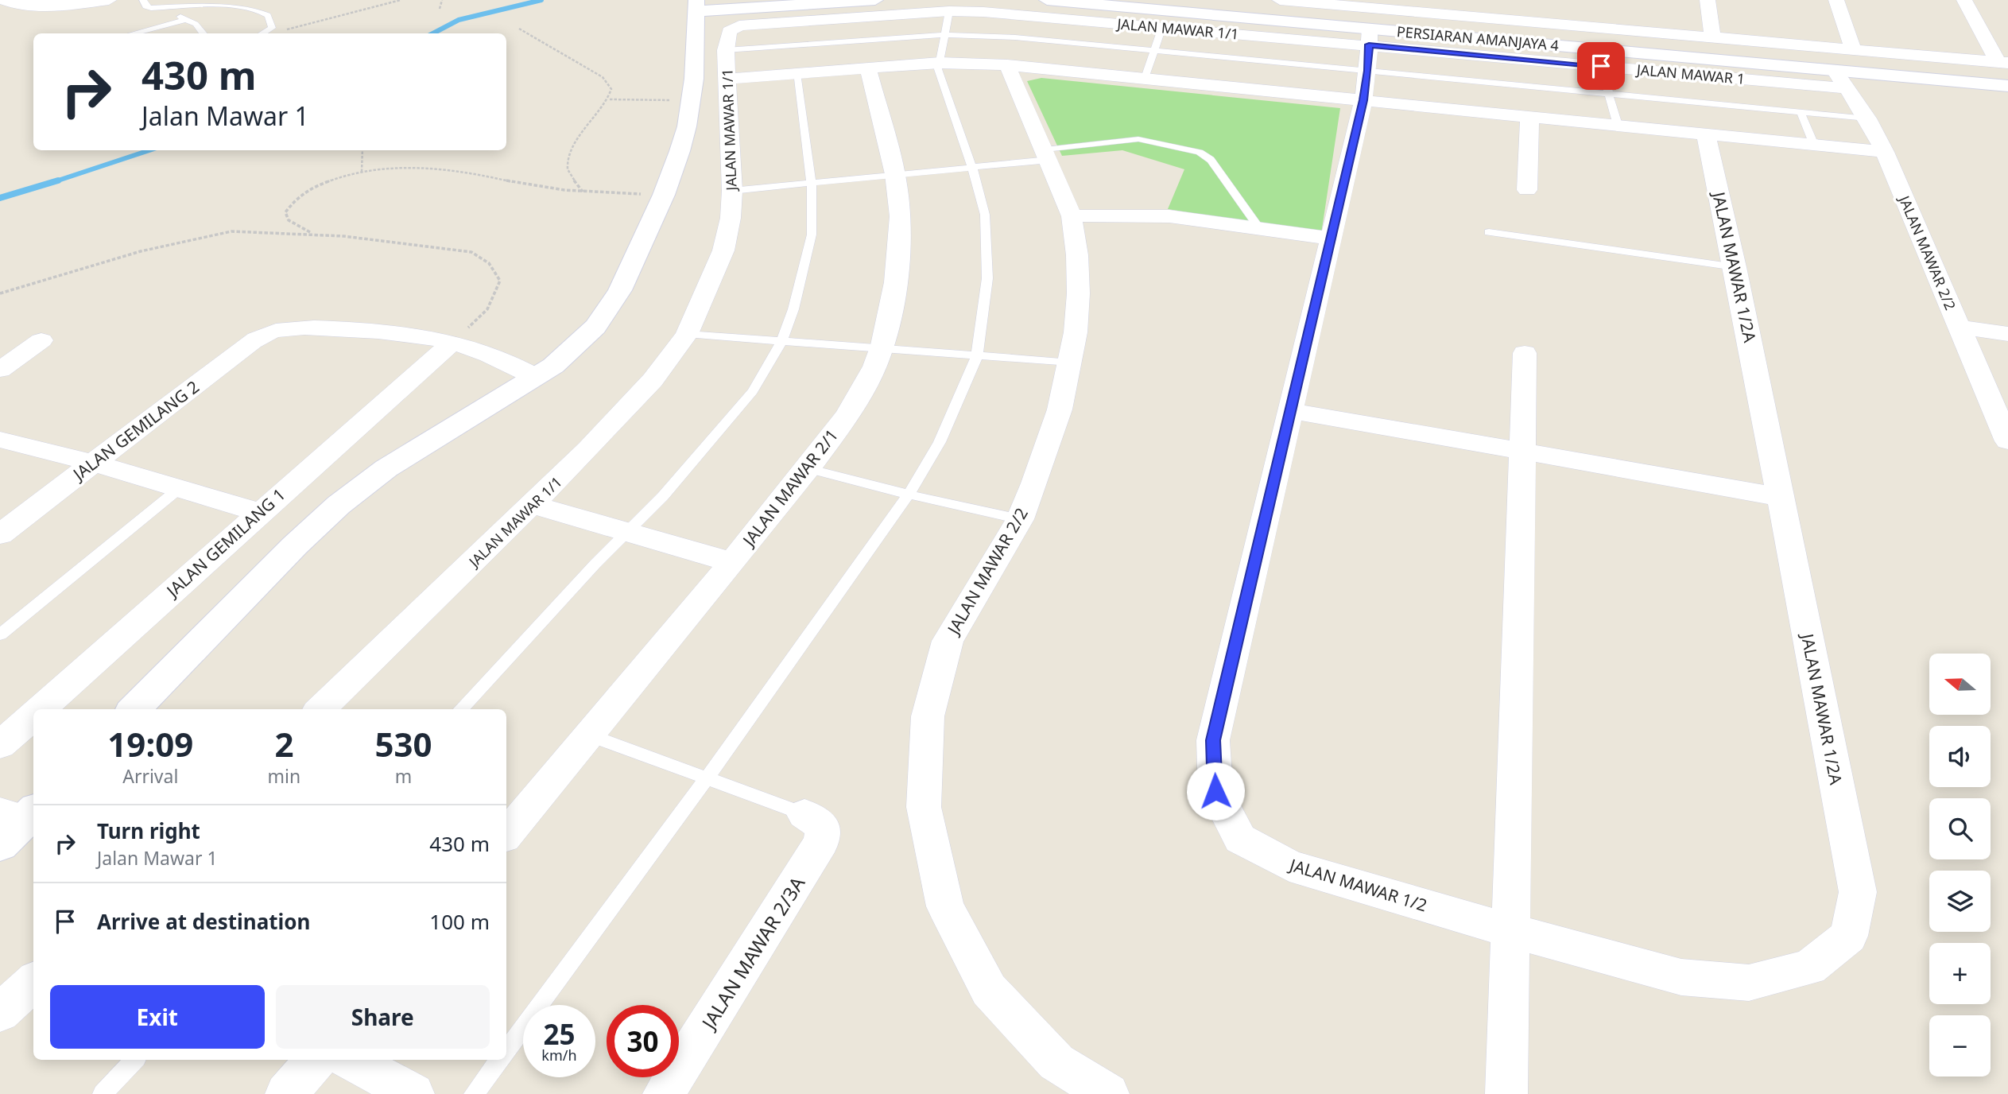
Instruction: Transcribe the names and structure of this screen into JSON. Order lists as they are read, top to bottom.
{
  "streets": {
    "street": [
      "JALAN MAWAR 1/1",
      "PERSIARAN AMANJAYA 4",
      "JALAN MAWAR 1",
      "JALAN MAWAR 2/2",
      "JALAN MAWAR 1/2A",
      "JALAN GEMILANG 2",
      "JALAN MAWAR 2/1",
      "JALAN GEMILANG 1",
      "JALAN MAWAR 1/2",
      "JALAN MAWAR 2/3A"
    ]
  },
  "crossings": [
    ["JALAN MAWAR 1/1", "PERSIARAN AMANJAYA 4"],
    ["JALAN MAWAR 1/1", "JALAN MAWAR 1"],
    ["JALAN MAWAR 1/1", "JALAN MAWAR 1/2"],
    ["PERSIARAN AMANJAYA 4", "JALAN MAWAR 1"],
    ["PERSIARAN AMANJAYA 4", "JALAN MAWAR 2/2"],
    ["PERSIARAN AMANJAYA 4", "JALAN MAWAR 1/2"],
    ["JALAN MAWAR 1", "JALAN MAWAR 2/2"],
    ["JALAN MAWAR 1", "JALAN MAWAR 1/2"],
    ["JALAN MAWAR 1/2A", "JALAN MAWAR 1/2"],
    ["JALAN GEMILANG 2", "JALAN GEMILANG 1"]
  ],
  "north": "left",
  "page": {
    "turn": ["430 m", "Jalan Mawar 1"],
    "map_buttons": ["+", "−"],
    "eta": [
      "19:09",
      "Arrival",
      "2",
      "min",
      "530",
      "m"
    ],
    "list": [
      {
        "name": "Turn right",
        "note": "Jalan Mawar 1",
        "value": "430 m"
      },
      {
        "name": "Arrive at destination",
        "value": "100 m"
      }
    ],
    "buttons": ["Exit", "Share"],
    "speed": "25 km/h",
    "limit": "30"
  }
}
